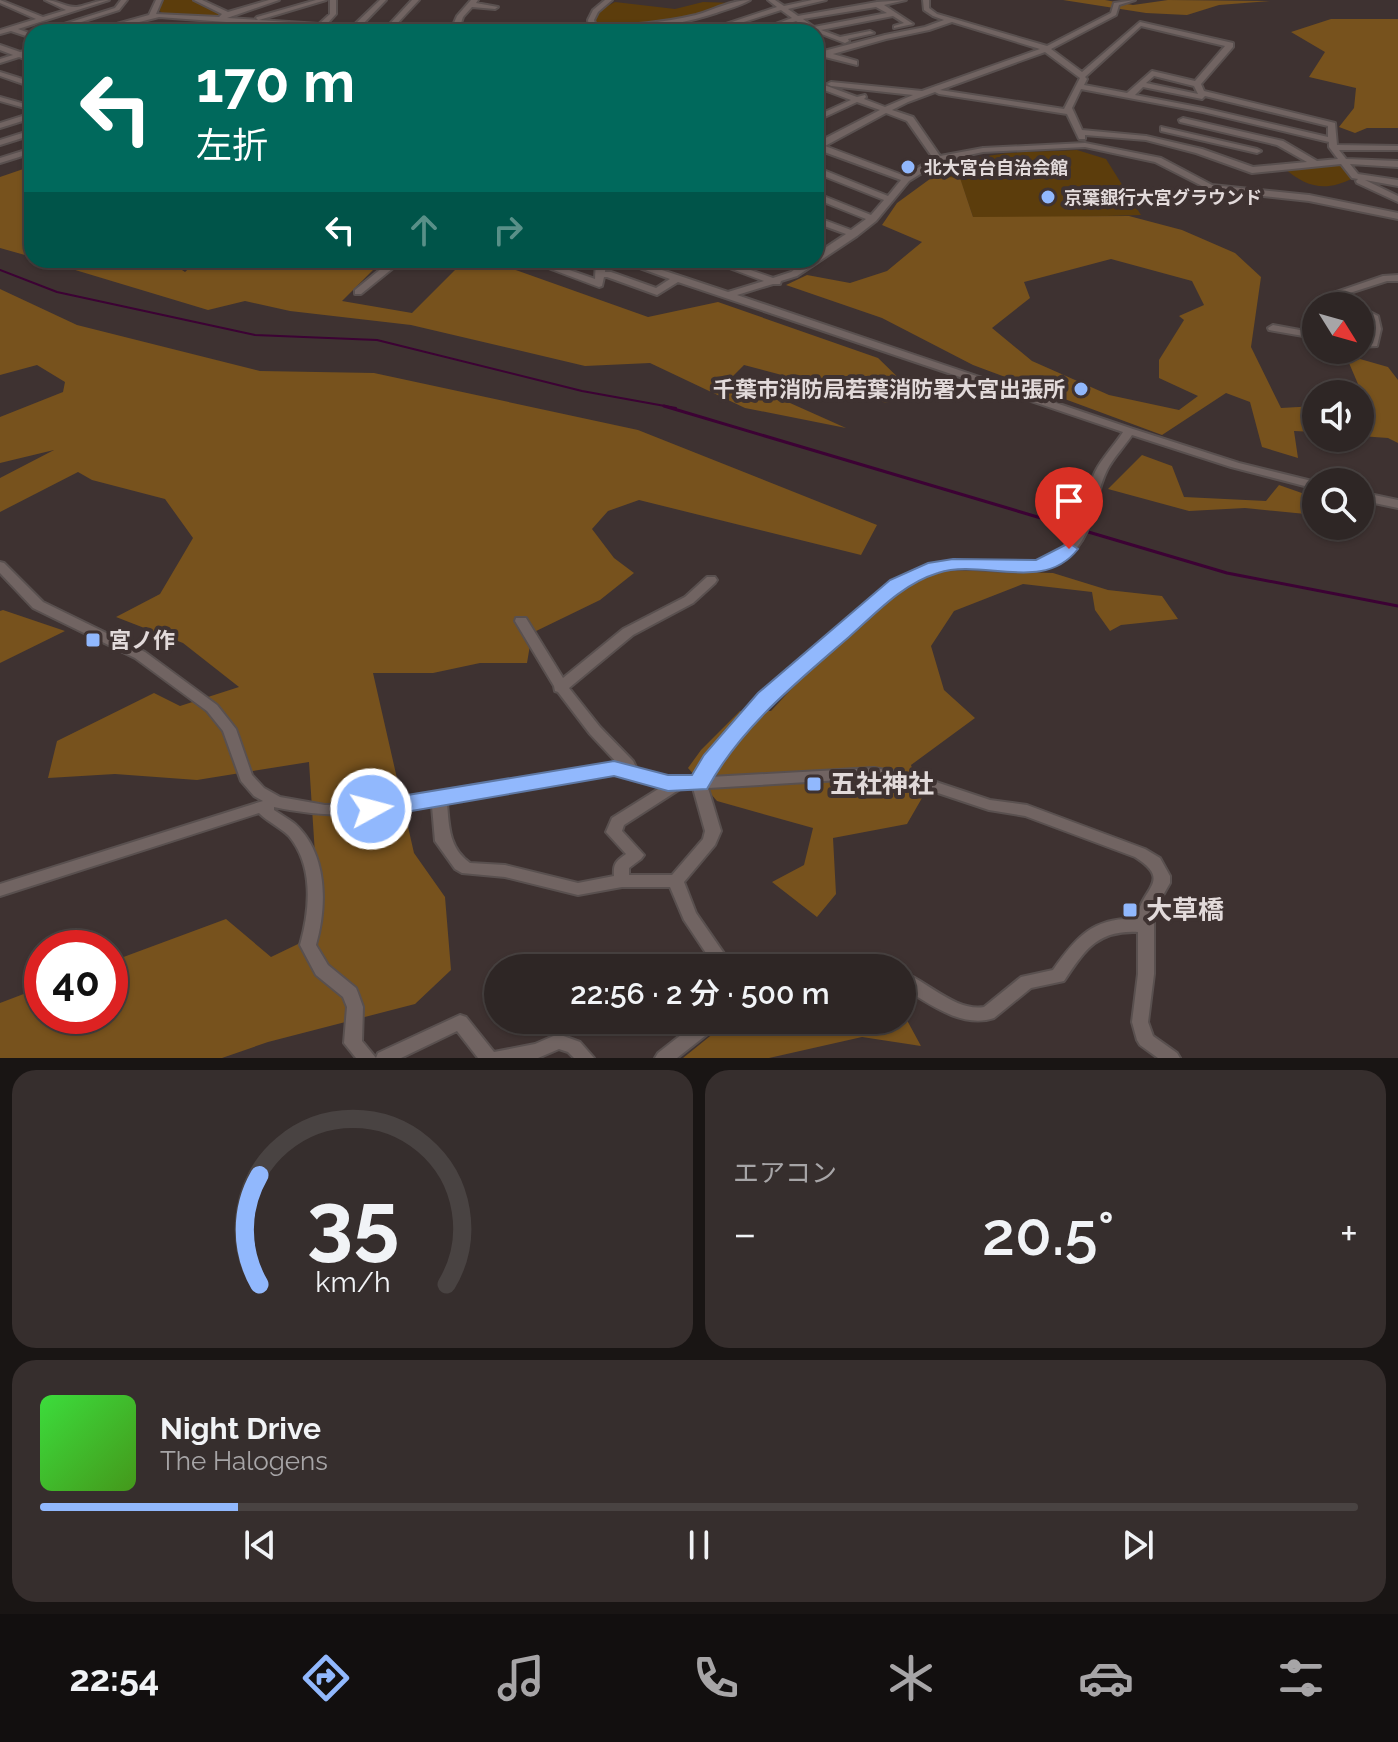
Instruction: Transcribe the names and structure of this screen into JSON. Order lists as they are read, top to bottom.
{
  "places": {
    "other": ["北大宮台自治会館", "京葉銀行大宮グラウンド", "千葉市消防局若葉消防署大宮出張所"],
    "transit": ["宮ノ作", "五社神社", "大草橋"]
  },
  "north": "bottom right",
  "page": {
    "turn": ["170 m", "左折"],
    "limit": "40",
    "trip": "22:56 · 2 分 · 500 m",
    "tile": "エアコン",
    "heat": ["−", "20.5°", "+"],
    "song": ["Night Drive", "The Halogens"],
    "tabs": "22:54",
    "gauge": ["35", "km/h"]
  }
}
